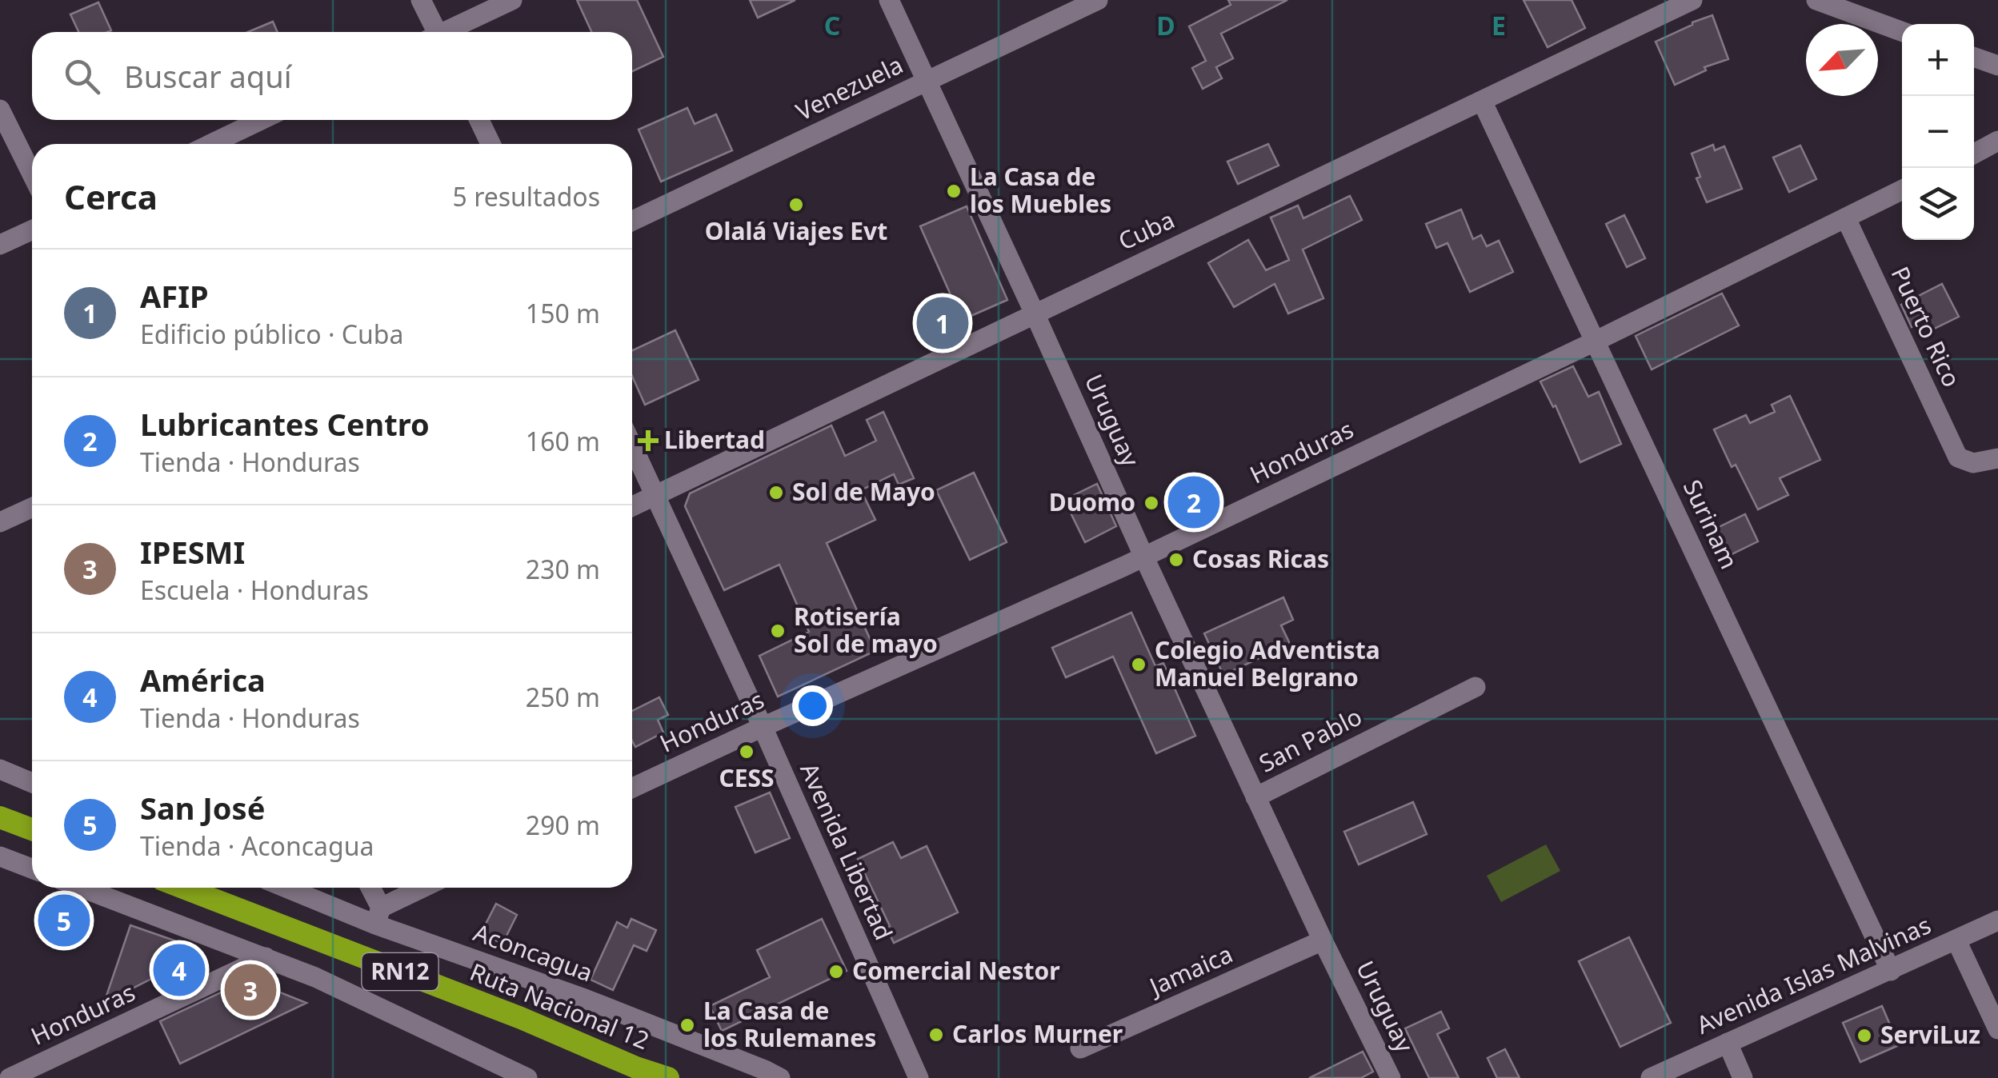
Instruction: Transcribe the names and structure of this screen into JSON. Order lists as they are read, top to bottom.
{
  "streets": {
    "highway": ["RN12", "Ruta Nacional 12"],
    "street": [
      "Venezuela",
      "Cuba",
      "Puerto Rico",
      "Uruguay",
      "Honduras",
      "Surinam",
      "San Pablo",
      "Avenida Libertad",
      "Aconcagua",
      "Jamaica",
      "Avenida Islas Malvinas"
    ]
  },
  "crossings": [
    ["Venezuela", "Uruguay"],
    ["Cuba", "Uruguay"],
    ["Cuba", "Surinam"],
    ["Cuba", "Avenida Libertad"],
    ["Puerto Rico", "Honduras"],
    ["Uruguay", "Honduras"],
    ["Uruguay", "San Pablo"],
    ["Uruguay", "Jamaica"],
    ["Honduras", "Surinam"],
    ["Honduras", "Avenida Libertad"],
    ["Surinam", "Avenida Islas Malvinas"]
  ],
  "places": {
    "other": [
      "La Casa de los Muebles",
      "Olalá Viajes Evt",
      "Sol de Mayo",
      "Duomo",
      "Cosas Ricas",
      "Rotisería Sol de mayo",
      "Colegio Adventista Manuel Belgrano",
      "CESS",
      "Comercial Nestor",
      "La Casa de los Rulemanes",
      "Carlos Murner",
      "ServiLuz"
    ],
    "health": ["Libertad"]
  },
  "north": "bottom left",
  "page": {
    "map_buttons": ["+", "−"],
    "search": "Buscar aquí",
    "heading": ["Cerca", "5 resultados"],
    "list": [
      {
        "mark": "1",
        "name": "AFIP",
        "note": "Edificio público · Cuba",
        "value": "150 m"
      },
      {
        "mark": "2",
        "name": "Lubricantes Centro",
        "note": "Tienda · Honduras",
        "value": "160 m"
      },
      {
        "mark": "3",
        "name": "IPESMI",
        "note": "Escuela · Honduras",
        "value": "230 m"
      },
      {
        "mark": "4",
        "name": "América",
        "note": "Tienda · Honduras",
        "value": "250 m"
      },
      {
        "mark": "5",
        "name": "San José",
        "note": "Tienda · Aconcagua",
        "value": "290 m"
      }
    ],
    "pins": [
      "1",
      "2",
      "5",
      "4",
      "3"
    ]
  },
  "grid": {
    "columns": ["C", "D", "E"]
  }
}
